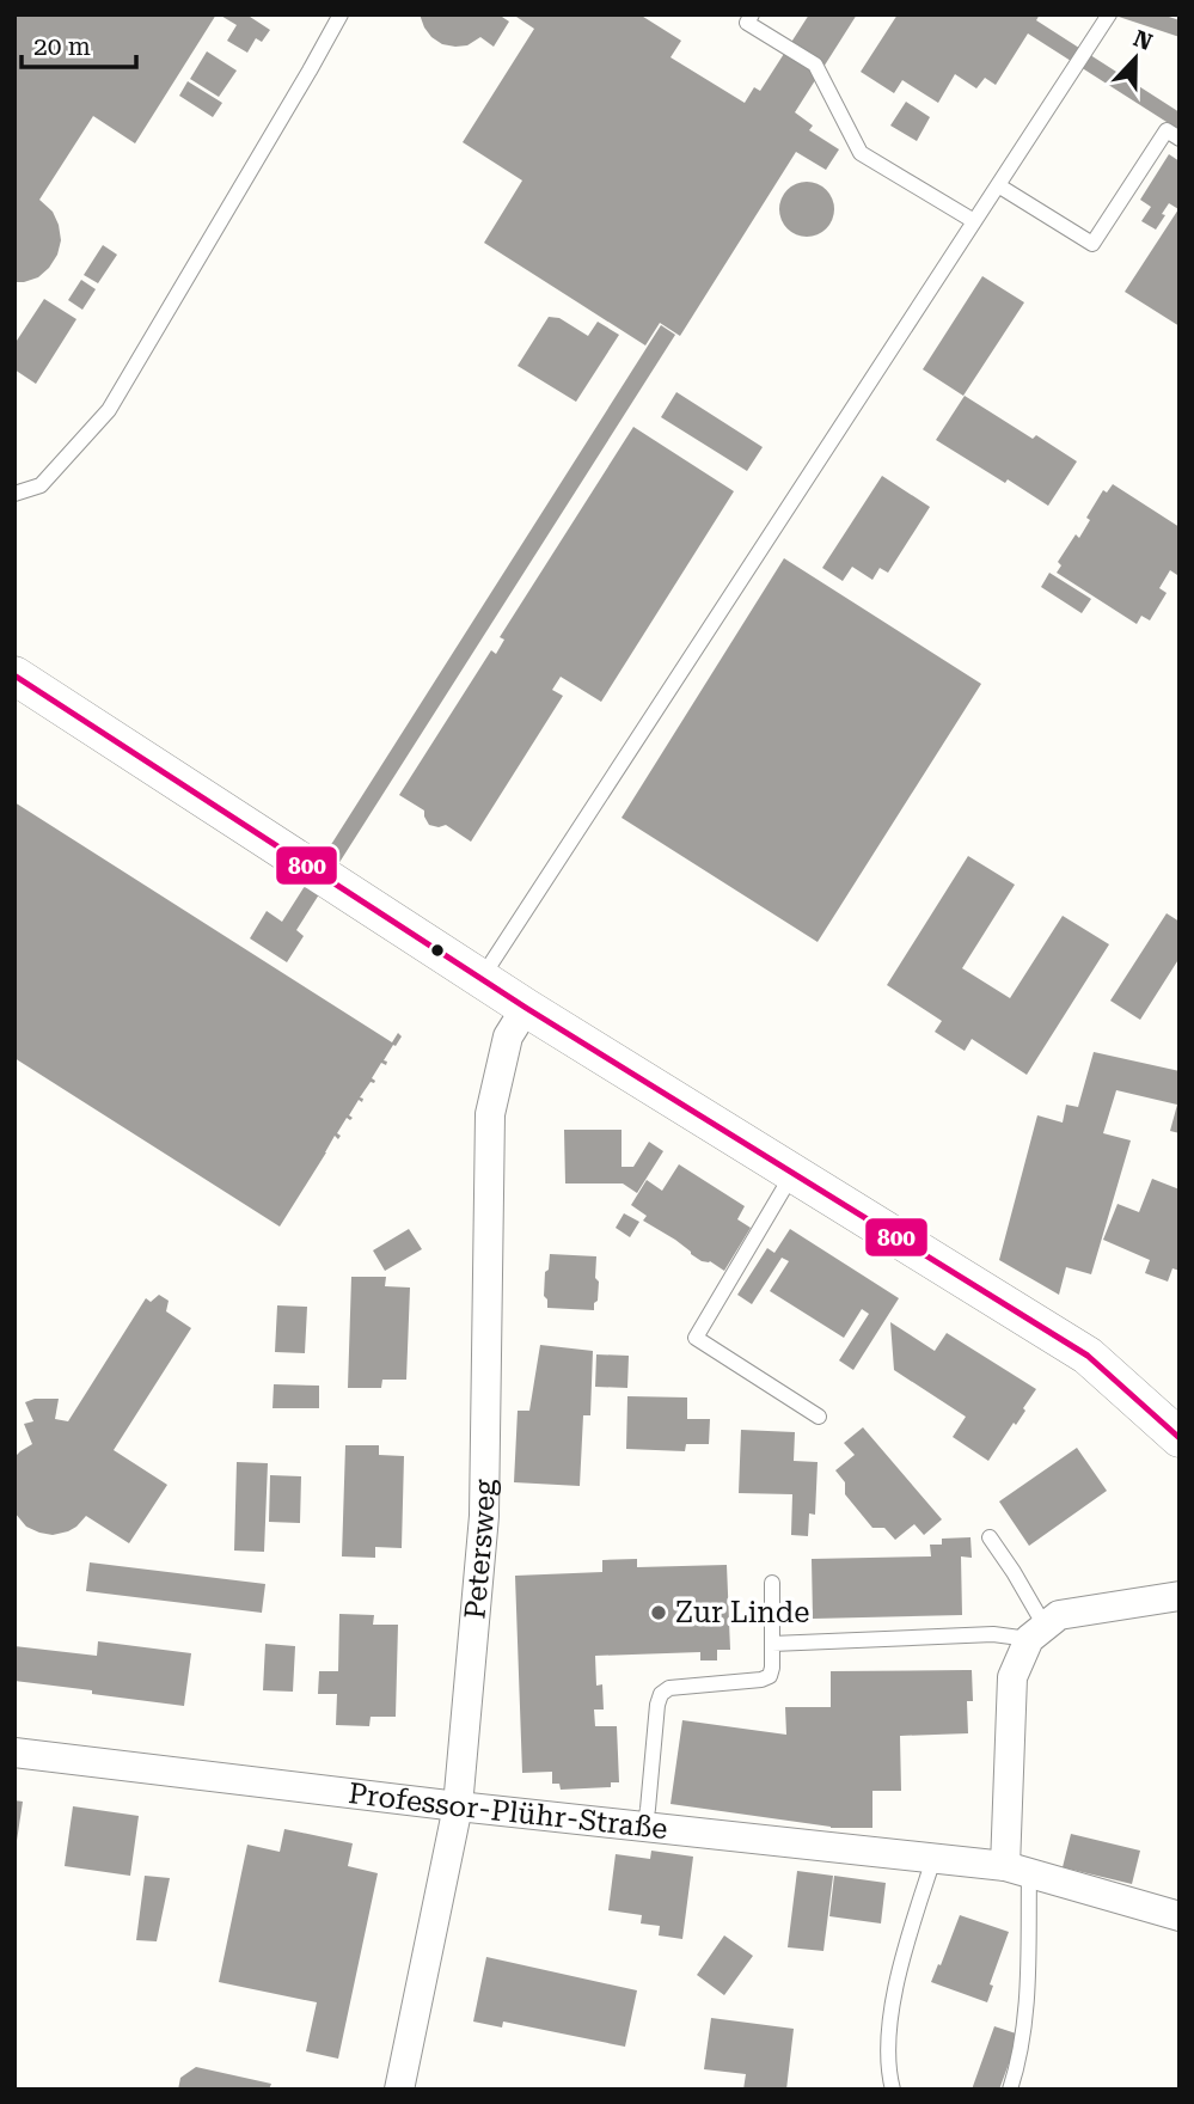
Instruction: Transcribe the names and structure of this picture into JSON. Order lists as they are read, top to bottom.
{
  "streets": {
    "street": ["Petersweg", "Professor-Plühr-Straße"]
  },
  "crossings": [
    ["Petersweg", "Professor-Plühr-Straße"]
  ],
  "places": ["Zur Linde"],
  "lines": ["transit line 800"],
  "scale_bar": "20 m",
  "north": "top"
}
